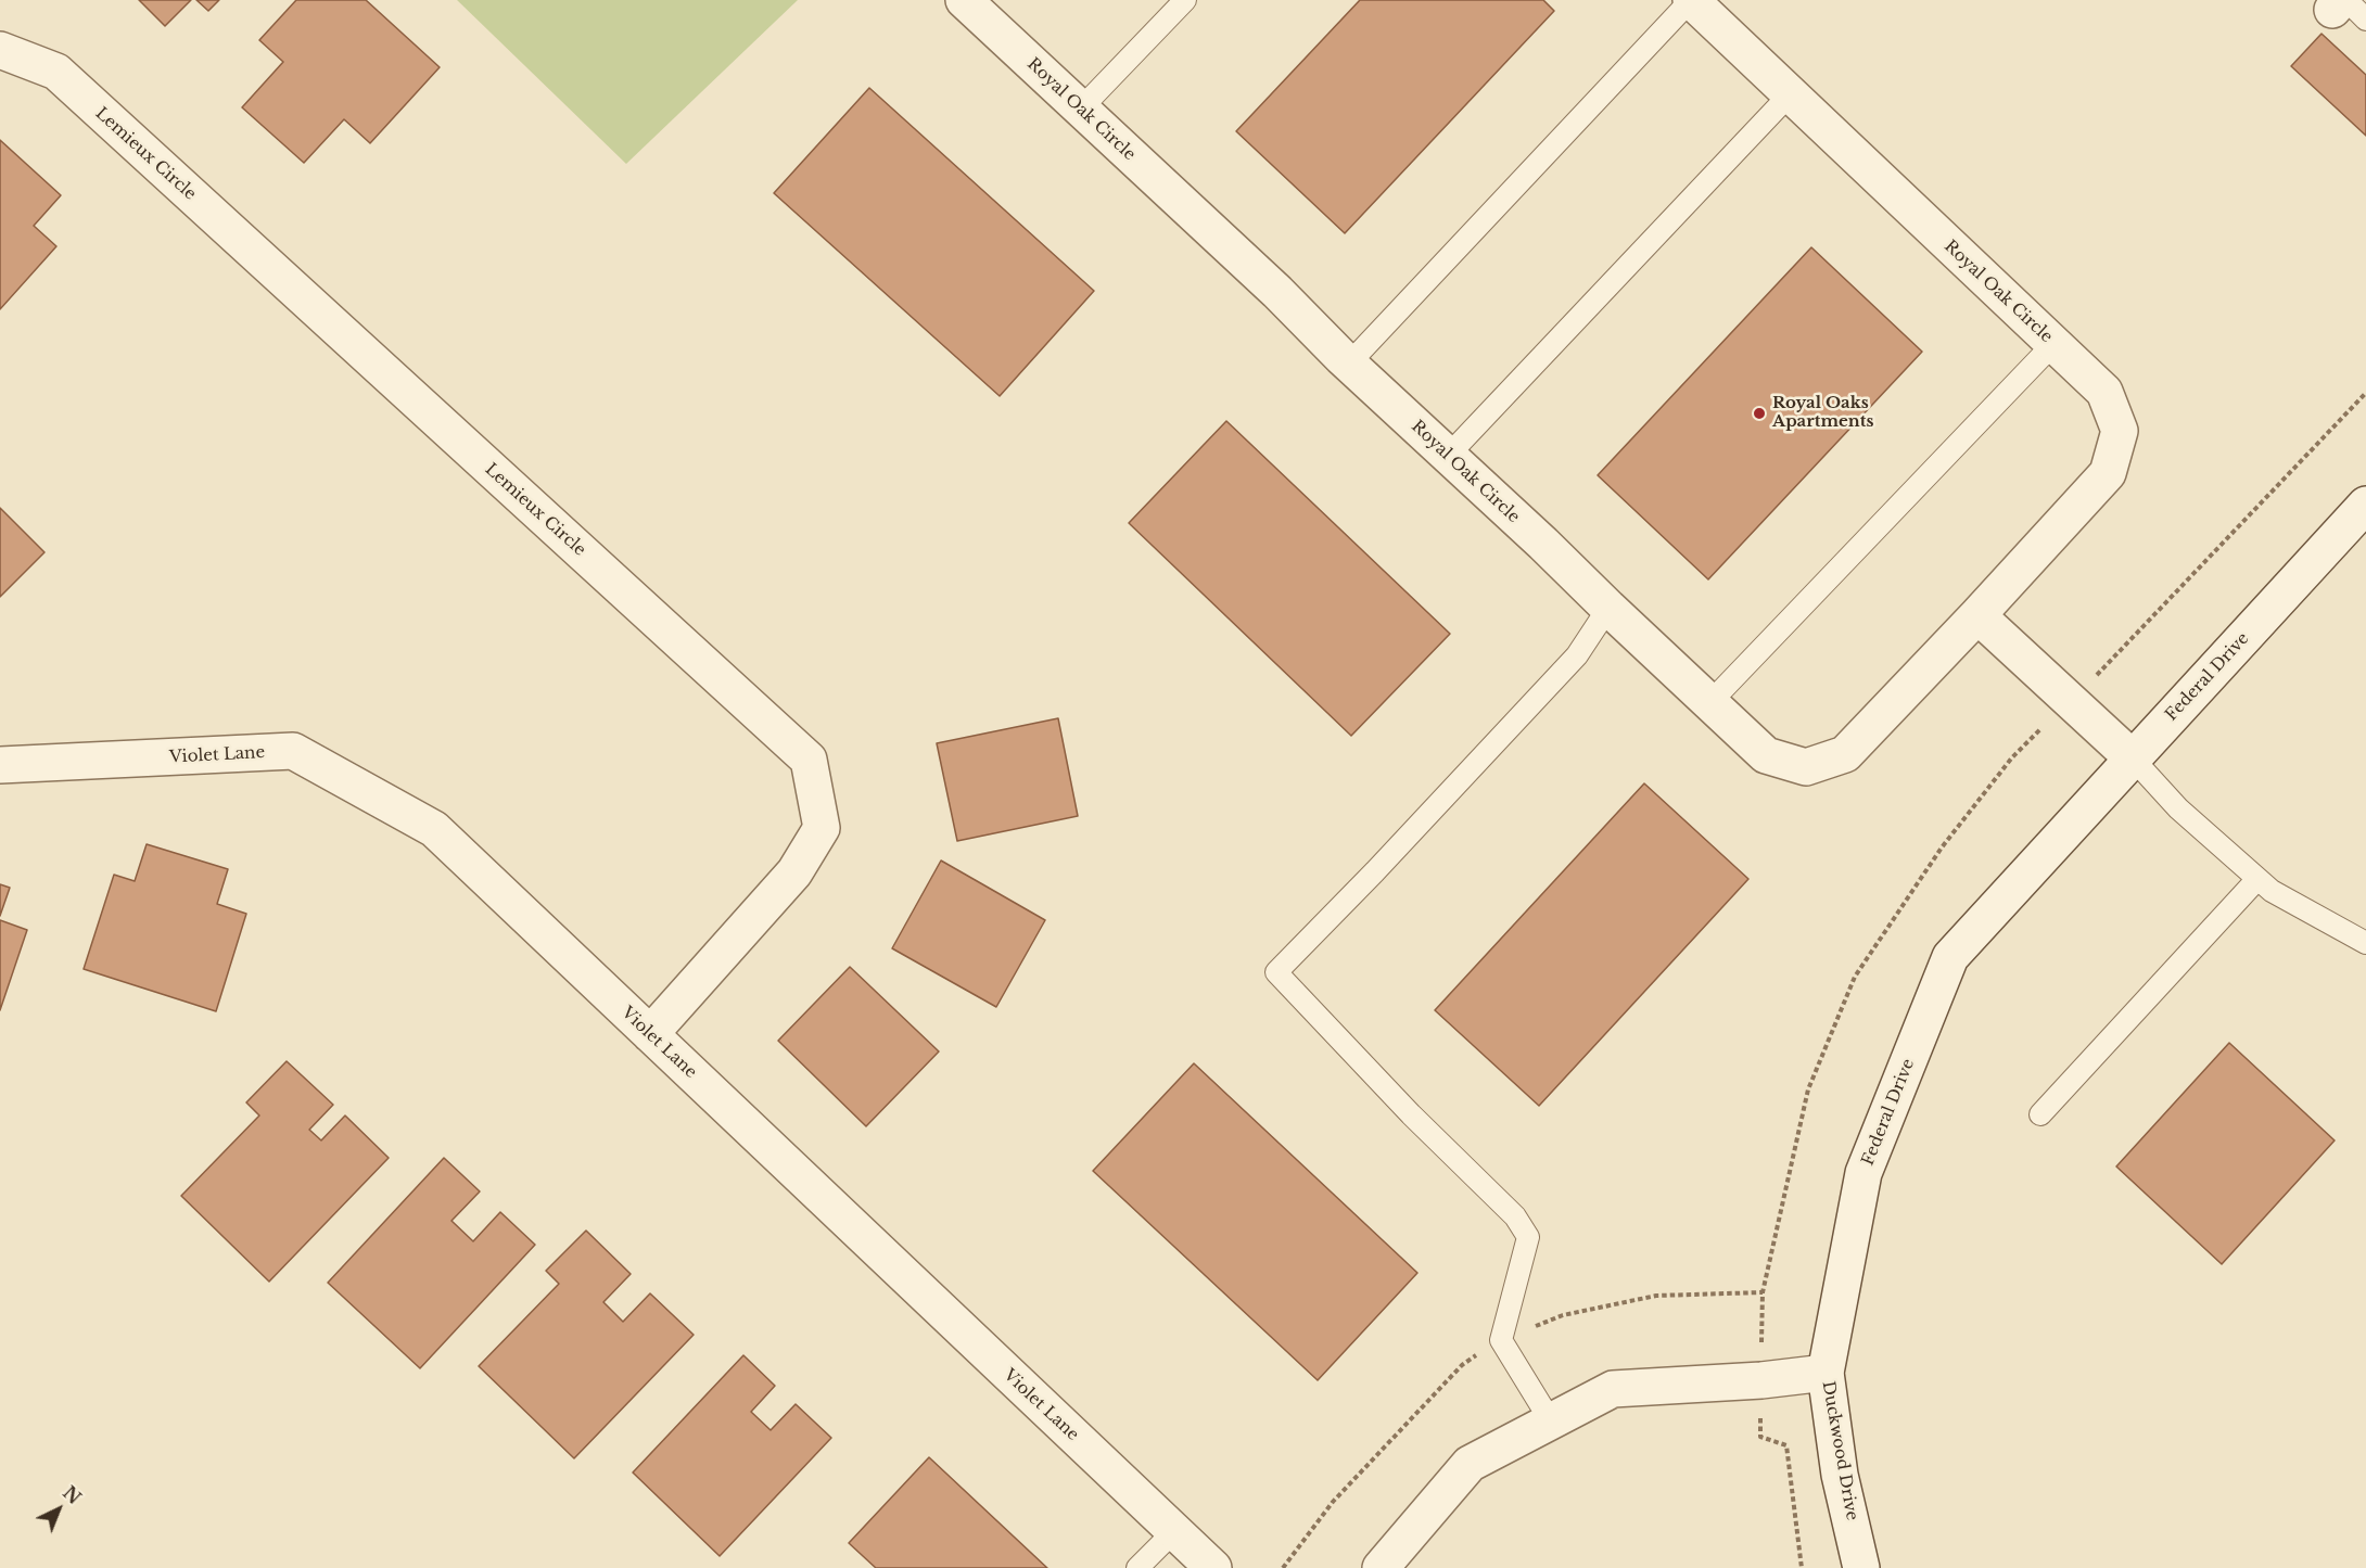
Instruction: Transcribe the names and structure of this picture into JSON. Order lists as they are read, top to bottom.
{
  "streets": {
    "street": [
      "Royal Oak Circle",
      "Lemieux Circle",
      "Federal Drive",
      "Violet Lane",
      "Duckwood Drive"
    ]
  },
  "crossings": [
    ["Lemieux Circle", "Violet Lane"],
    ["Federal Drive", "Duckwood Drive"]
  ],
  "places": ["Royal Oaks Apartments"],
  "north": "top right"
}
